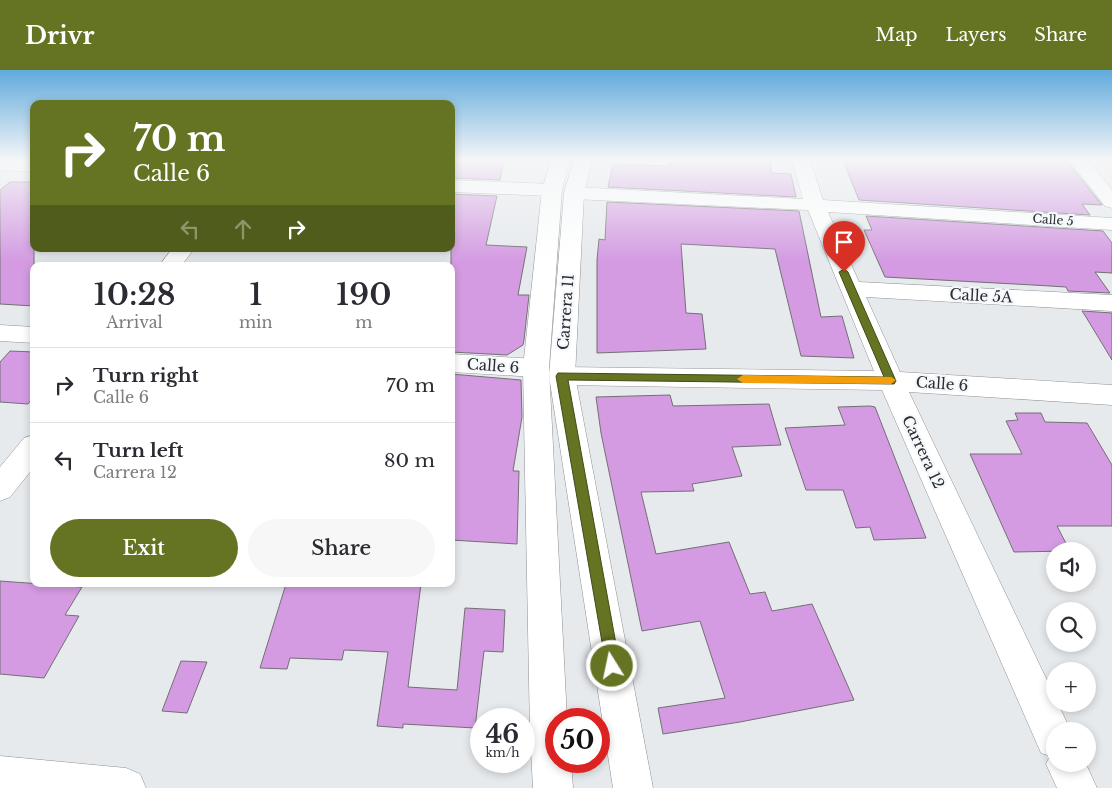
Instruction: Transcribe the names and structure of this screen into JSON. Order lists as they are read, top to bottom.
{
  "streets": {
    "street": [
      "Calle 5",
      "Calle 5A",
      "Carrera 11",
      "Calle 6",
      "Carrera 12"
    ]
  },
  "crossings": [
    ["Calle 5", "Carrera 12"],
    ["Calle 5A", "Carrera 12"],
    ["Carrera 11", "Calle 6"],
    ["Calle 6", "Carrera 12"]
  ],
  "page": {
    "header": "Drivr",
    "nav": ["Map", "Layers", "Share"],
    "turn": ["70 m", "Calle 6"],
    "eta": [
      "10:28",
      "Arrival",
      "1",
      "min",
      "190",
      "m"
    ],
    "list": [
      {
        "name": "Turn right",
        "note": "Calle 6",
        "value": "70 m"
      },
      {
        "name": "Turn left",
        "note": "Carrera 12",
        "value": "80 m"
      }
    ],
    "buttons": ["Exit", "Share"],
    "map_buttons": ["+", "−"],
    "speed": "46 km/h",
    "limit": "50"
  }
}
